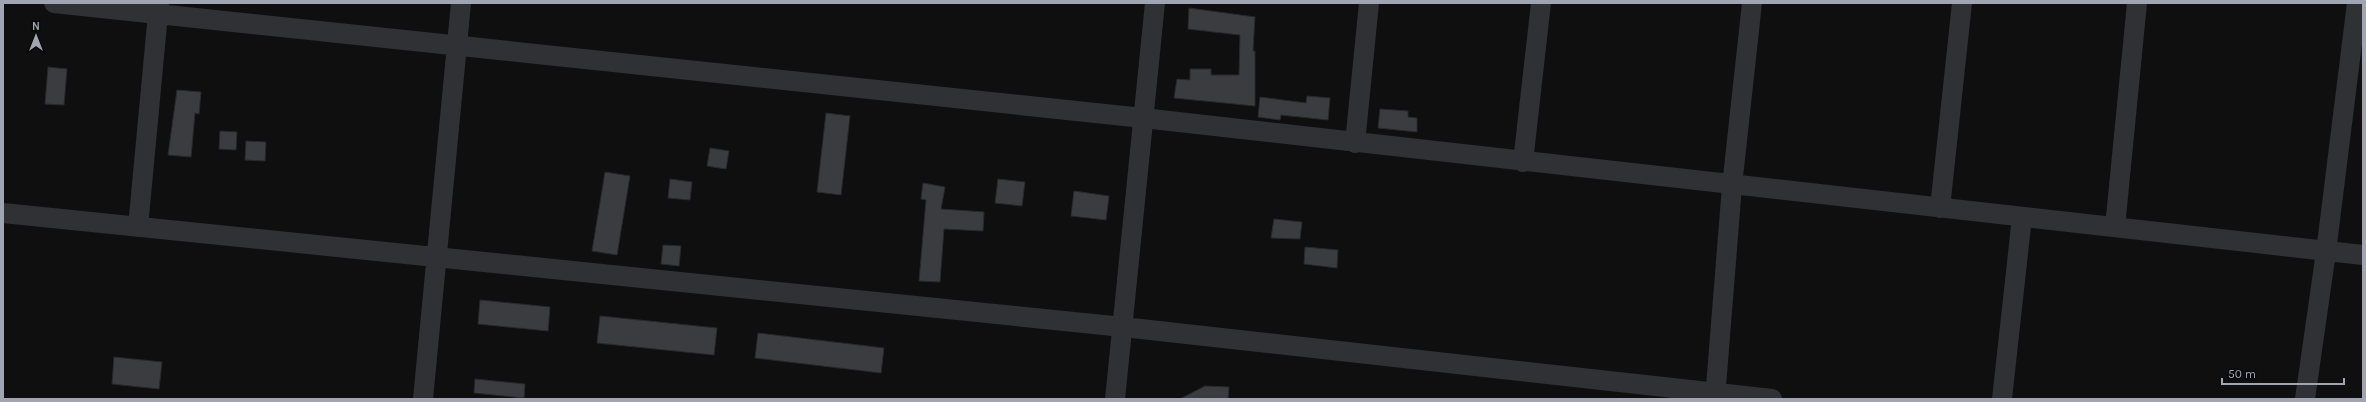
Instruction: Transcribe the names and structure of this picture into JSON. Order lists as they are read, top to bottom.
{
  "scale_bar": "50 m",
  "north": "top"
}
